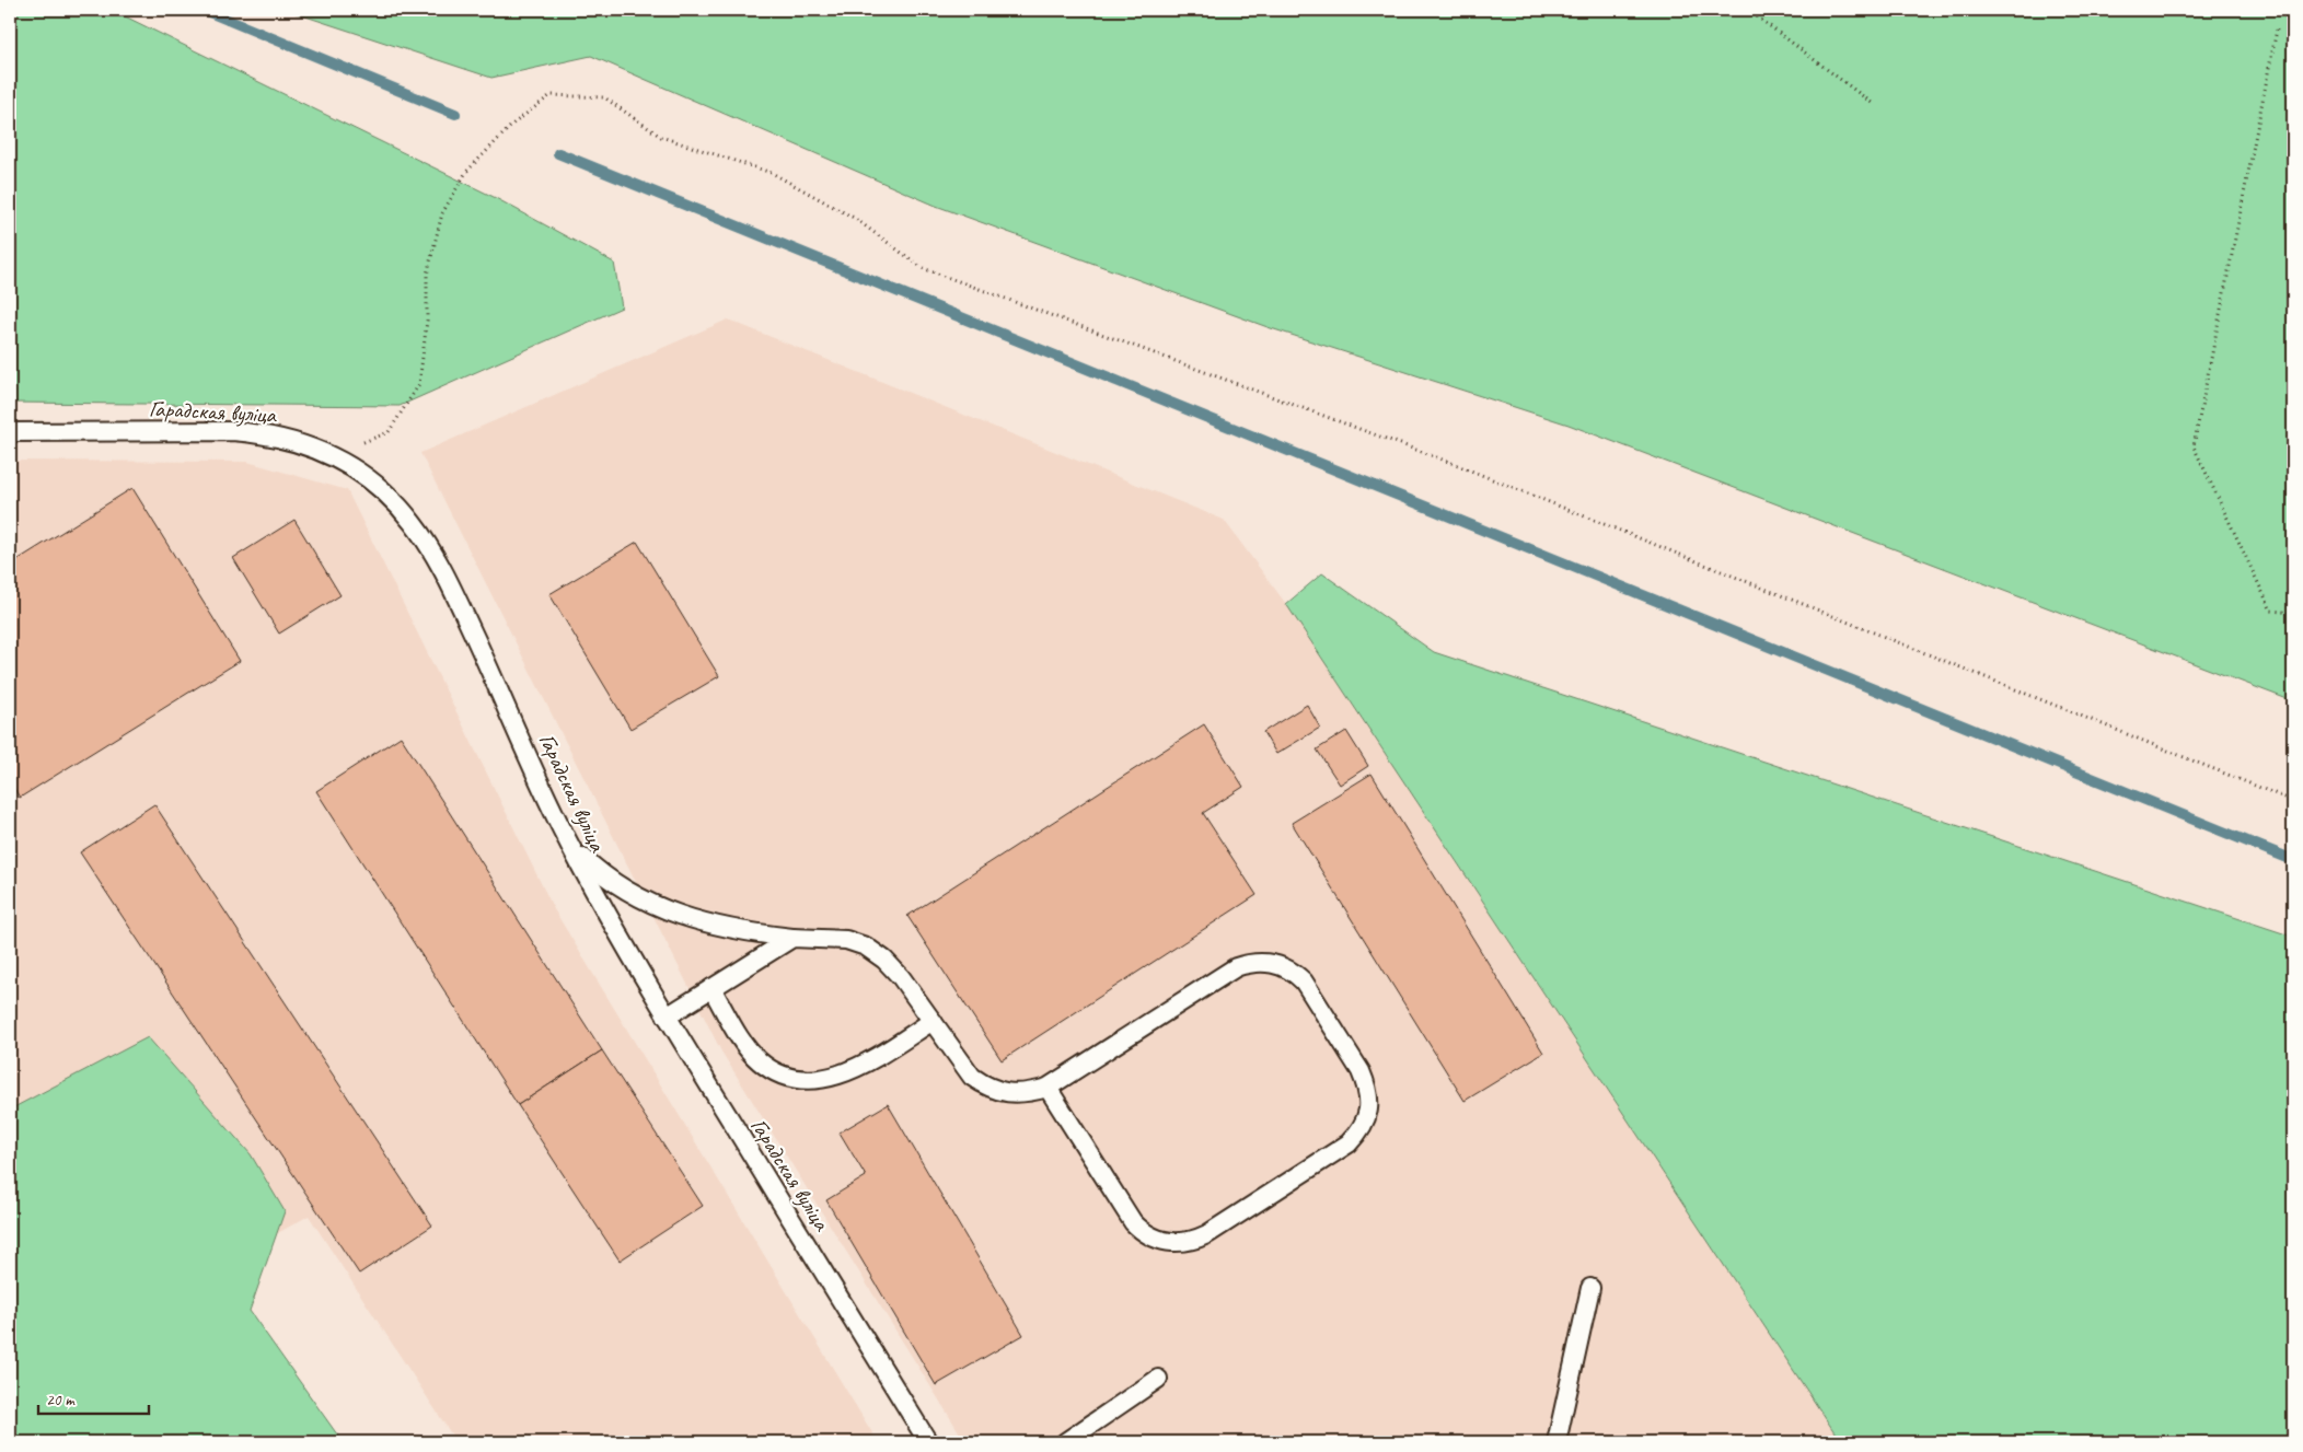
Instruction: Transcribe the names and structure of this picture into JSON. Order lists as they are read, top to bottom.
{
  "streets": {
    "lane": ["Гарадская вуліца"]
  },
  "scale_bar": "20 m"
}
